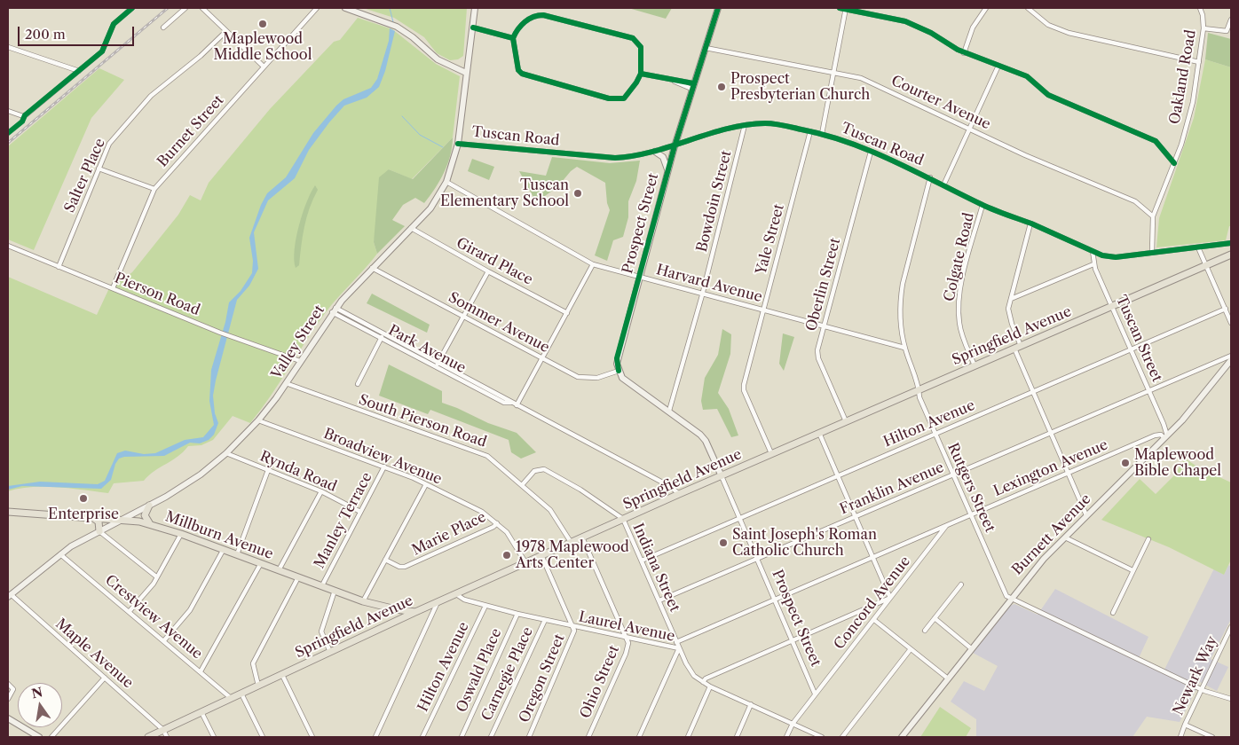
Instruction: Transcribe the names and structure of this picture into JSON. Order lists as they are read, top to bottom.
{
  "streets": {
    "main road": ["Springfield Avenue", "Millburn Avenue"],
    "street": [
      "Oakland Road",
      "Courter Avenue",
      "Burnet Street",
      "Tuscan Road",
      "Salter Place",
      "Bowdoin Street",
      "Prospect Street",
      "Yale Street",
      "Colgate Road",
      "Girard Place",
      "Harvard Avenue",
      "Oberlin Street",
      "Pierson Road",
      "Sommer Avenue",
      "Tuscan Street",
      "Valley Street",
      "Park Avenue",
      "South Pierson Road",
      "Hilton Avenue",
      "Broadview Avenue",
      "Lexington Avenue",
      "Rynda Road",
      "Rutgers Street",
      "Franklin Avenue",
      "Manley Terrace",
      "Marie Place",
      "Burnett Avenue",
      "Indiana Street",
      "Concord Avenue",
      "Crestview Avenue",
      "Laurel Avenue",
      "Maple Avenue",
      "Oswald Place",
      "Carnegie Place",
      "Newark Way",
      "Oregon Street",
      "Ohio Street"
    ]
  },
  "crossings": [
    ["Oakland Road", "Courter Avenue"],
    ["Oakland Road", "Tuscan Road"],
    ["Courter Avenue", "Prospect Street"],
    ["Burnet Street", "Pierson Road"],
    ["Tuscan Road", "Bowdoin Street"],
    ["Tuscan Road", "Prospect Street"],
    ["Tuscan Road", "Yale Street"],
    ["Tuscan Road", "Colgate Road"],
    ["Tuscan Road", "Oberlin Street"],
    ["Tuscan Road", "Tuscan Street"],
    ["Tuscan Road", "Valley Street"],
    ["Tuscan Road", "Rutgers Street"],
    ["Salter Place", "Pierson Road"],
    ["Bowdoin Street", "Prospect Street"],
    ["Bowdoin Street", "Harvard Avenue"],
    ["Prospect Street", "Harvard Avenue"],
    ["Prospect Street", "Sommer Avenue"],
    ["Prospect Street", "Springfield Avenue"],
    ["Prospect Street", "Hilton Avenue"],
    ["Prospect Street", "Lexington Avenue"],
    ["Prospect Street", "Franklin Avenue"],
    ["Prospect Street", "Concord Avenue"],
    ["Yale Street", "Harvard Avenue"],
    ["Yale Street", "Springfield Avenue"],
    ["Colgate Road", "Springfield Avenue"],
    ["Girard Place", "Valley Street"],
    ["Harvard Avenue", "Oberlin Street"],
    ["Harvard Avenue", "Valley Street"],
    ["Harvard Avenue", "Rutgers Street"],
    ["Oberlin Street", "Springfield Avenue"],
    ["Pierson Road", "Valley Street"],
    ["Sommer Avenue", "Valley Street"],
    ["Springfield Avenue", "Tuscan Street"],
    ["Springfield Avenue", "Park Avenue"],
    ["Springfield Avenue", "South Pierson Road"],
    ["Springfield Avenue", "Broadview Avenue"],
    ["Springfield Avenue", "Rutgers Street"],
    ["Springfield Avenue", "Millburn Avenue"],
    ["Springfield Avenue", "Indiana Street"],
    ["Springfield Avenue", "Crestview Avenue"],
    ["Springfield Avenue", "Laurel Avenue"],
    ["Springfield Avenue", "Maple Avenue"],
    ["Springfield Avenue", "Oregon Street"],
    ["Springfield Avenue", "Ohio Street"],
    ["Tuscan Street", "Hilton Avenue"],
    ["Tuscan Street", "Lexington Avenue"],
    ["Tuscan Street", "Franklin Avenue"],
    ["Tuscan Street", "Burnett Avenue"],
    ["Valley Street", "Park Avenue"],
    ["Valley Street", "South Pierson Road"],
    ["Valley Street", "Broadview Avenue"],
    ["Valley Street", "Rynda Road"],
    ["Valley Street", "Millburn Avenue"],
    ["Valley Street", "Crestview Avenue"],
    ["Valley Street", "Maple Avenue"],
    ["South Pierson Road", "Indiana Street"],
    ["Hilton Avenue", "Rutgers Street"],
    ["Hilton Avenue", "Indiana Street"],
    ["Hilton Avenue", "Laurel Avenue"],
    ["Broadview Avenue", "Manley Terrace"],
    ["Broadview Avenue", "Marie Place"],
    ["Lexington Avenue", "Rutgers Street"],
    ["Lexington Avenue", "Burnett Avenue"],
    ["Lexington Avenue", "Indiana Street"],
    ["Lexington Avenue", "Concord Avenue"],
    ["Rynda Road", "Manley Terrace"],
    ["Rutgers Street", "Franklin Avenue"],
    ["Rutgers Street", "Burnett Avenue"],
    ["Franklin Avenue", "Indiana Street"],
    ["Manley Terrace", "Millburn Avenue"],
    ["Indiana Street", "Laurel Avenue"],
    ["Concord Avenue", "Laurel Avenue"],
    ["Laurel Avenue", "Oswald Place"],
    ["Laurel Avenue", "Carnegie Place"],
    ["Laurel Avenue", "Oregon Street"],
    ["Laurel Avenue", "Ohio Street"]
  ],
  "places": [
    "Maplewood Middle School",
    "Prospect Presbyterian Church",
    "Tuscan Elementary School",
    "Maplewood Bible Chapel",
    "Enterprise",
    "Saint Joseph's Roman Catholic Church",
    "1978 Maplewood Arts Center"
  ],
  "scale_bar": "200 m",
  "north": "top"
}
